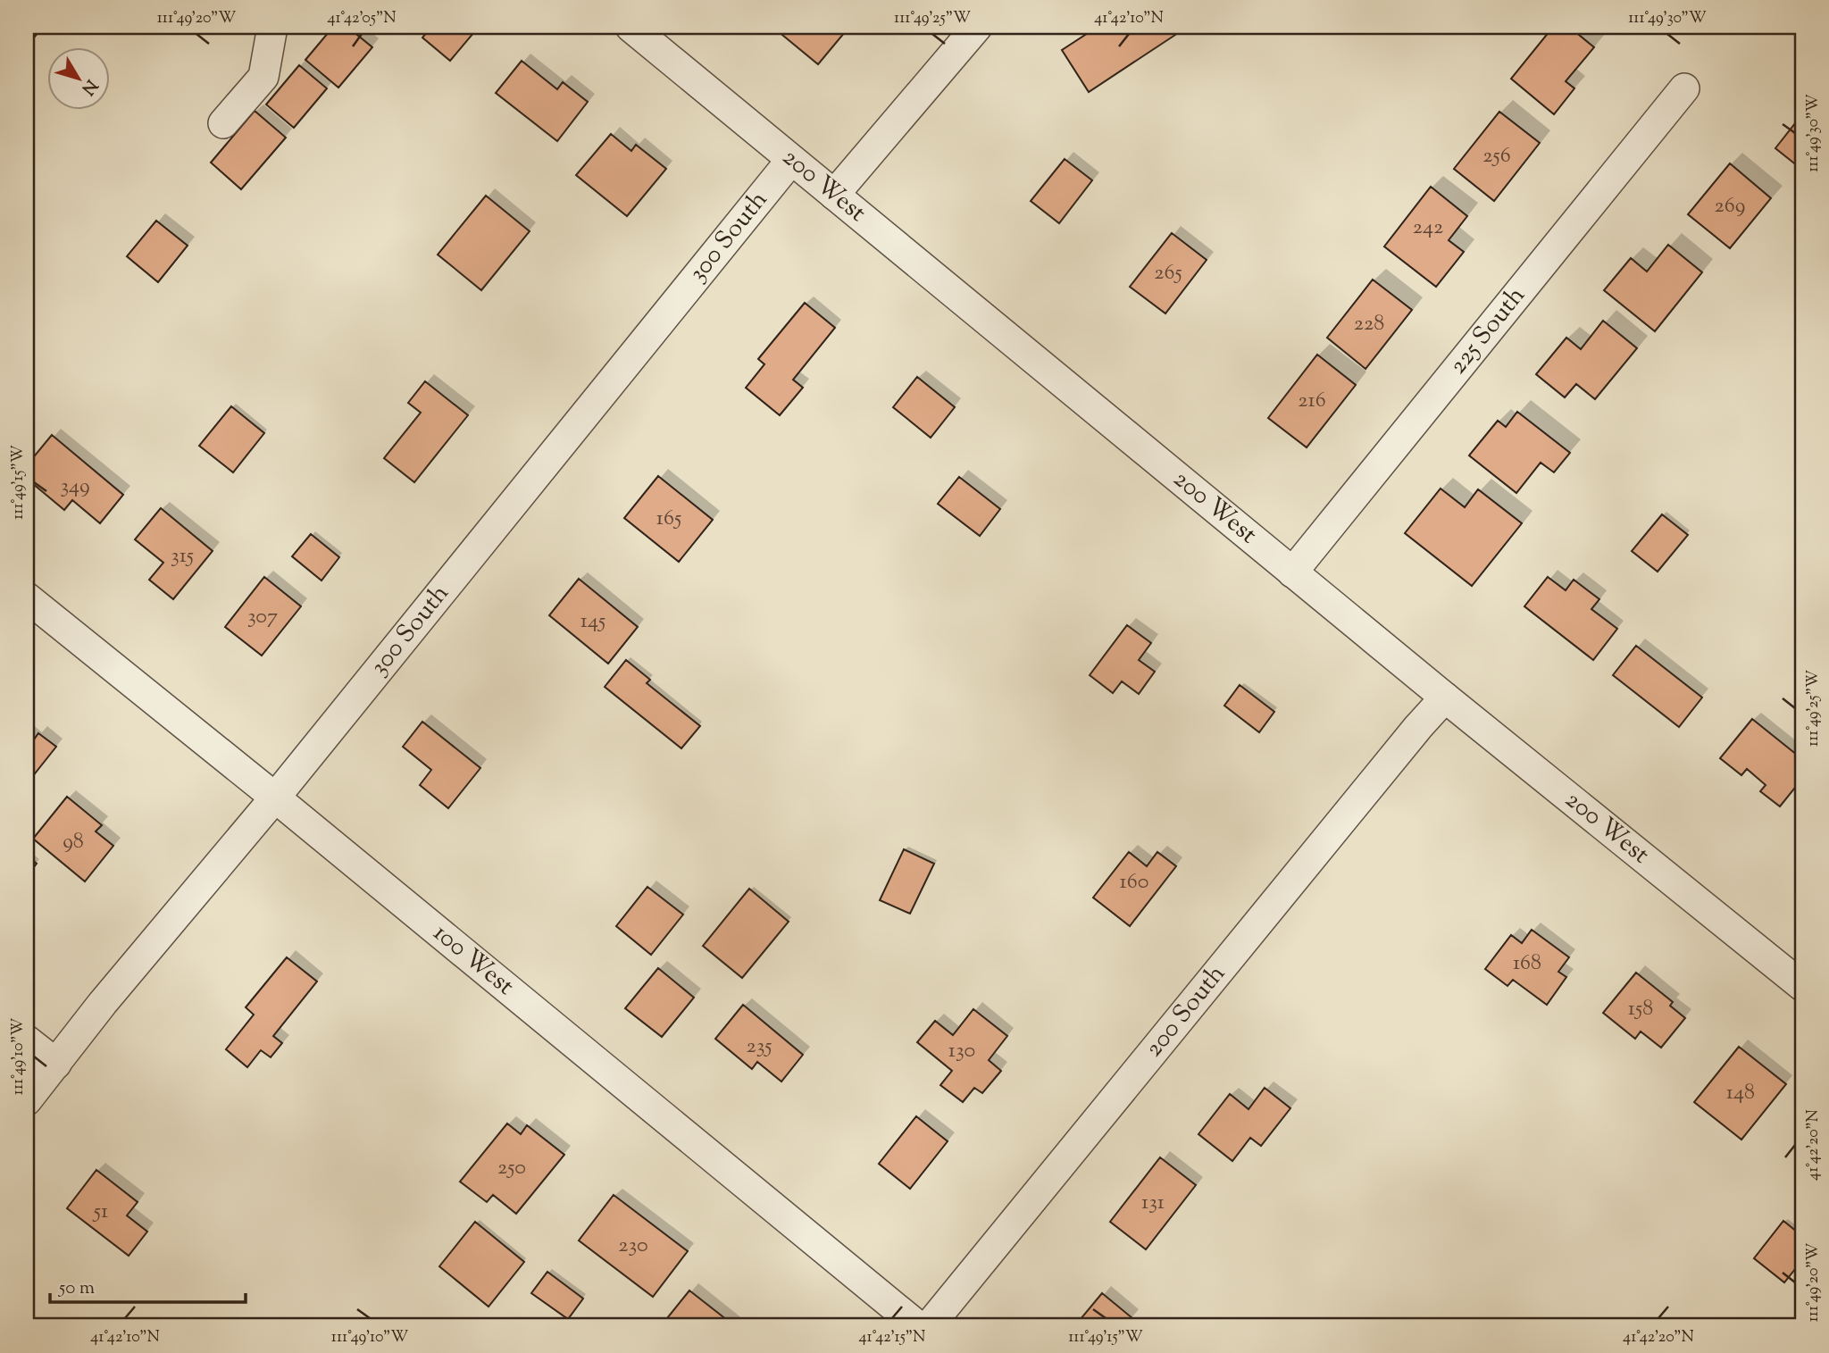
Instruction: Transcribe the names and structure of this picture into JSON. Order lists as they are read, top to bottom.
{
  "streets": {
    "street": [
      "200 West",
      "300 South",
      "225 South",
      "100 West",
      "200 South"
    ]
  },
  "crossings": [
    ["200 West", "300 South"],
    ["200 West", "225 South"],
    ["200 West", "200 South"],
    ["300 South", "100 West"]
  ],
  "house_numbers": [
    "256",
    "269",
    "242",
    "265",
    "228",
    "216",
    "349",
    "165",
    "315",
    "307",
    "145",
    "98",
    "160",
    "168",
    "158",
    "235",
    "130",
    "148",
    "250",
    "131",
    "51",
    "230"
  ],
  "scale_bar": "50 m",
  "north": "bottom right",
  "coordinates": [
    "111°49'20\"W",
    "41°42'05\"N",
    "111°49'25\"W",
    "41°42'10\"N",
    "111°49'30\"W",
    "111°49'15\"W",
    "111°49'10\"W",
    "41°42'20\"N",
    "41°42'15\"N"
  ]
}
